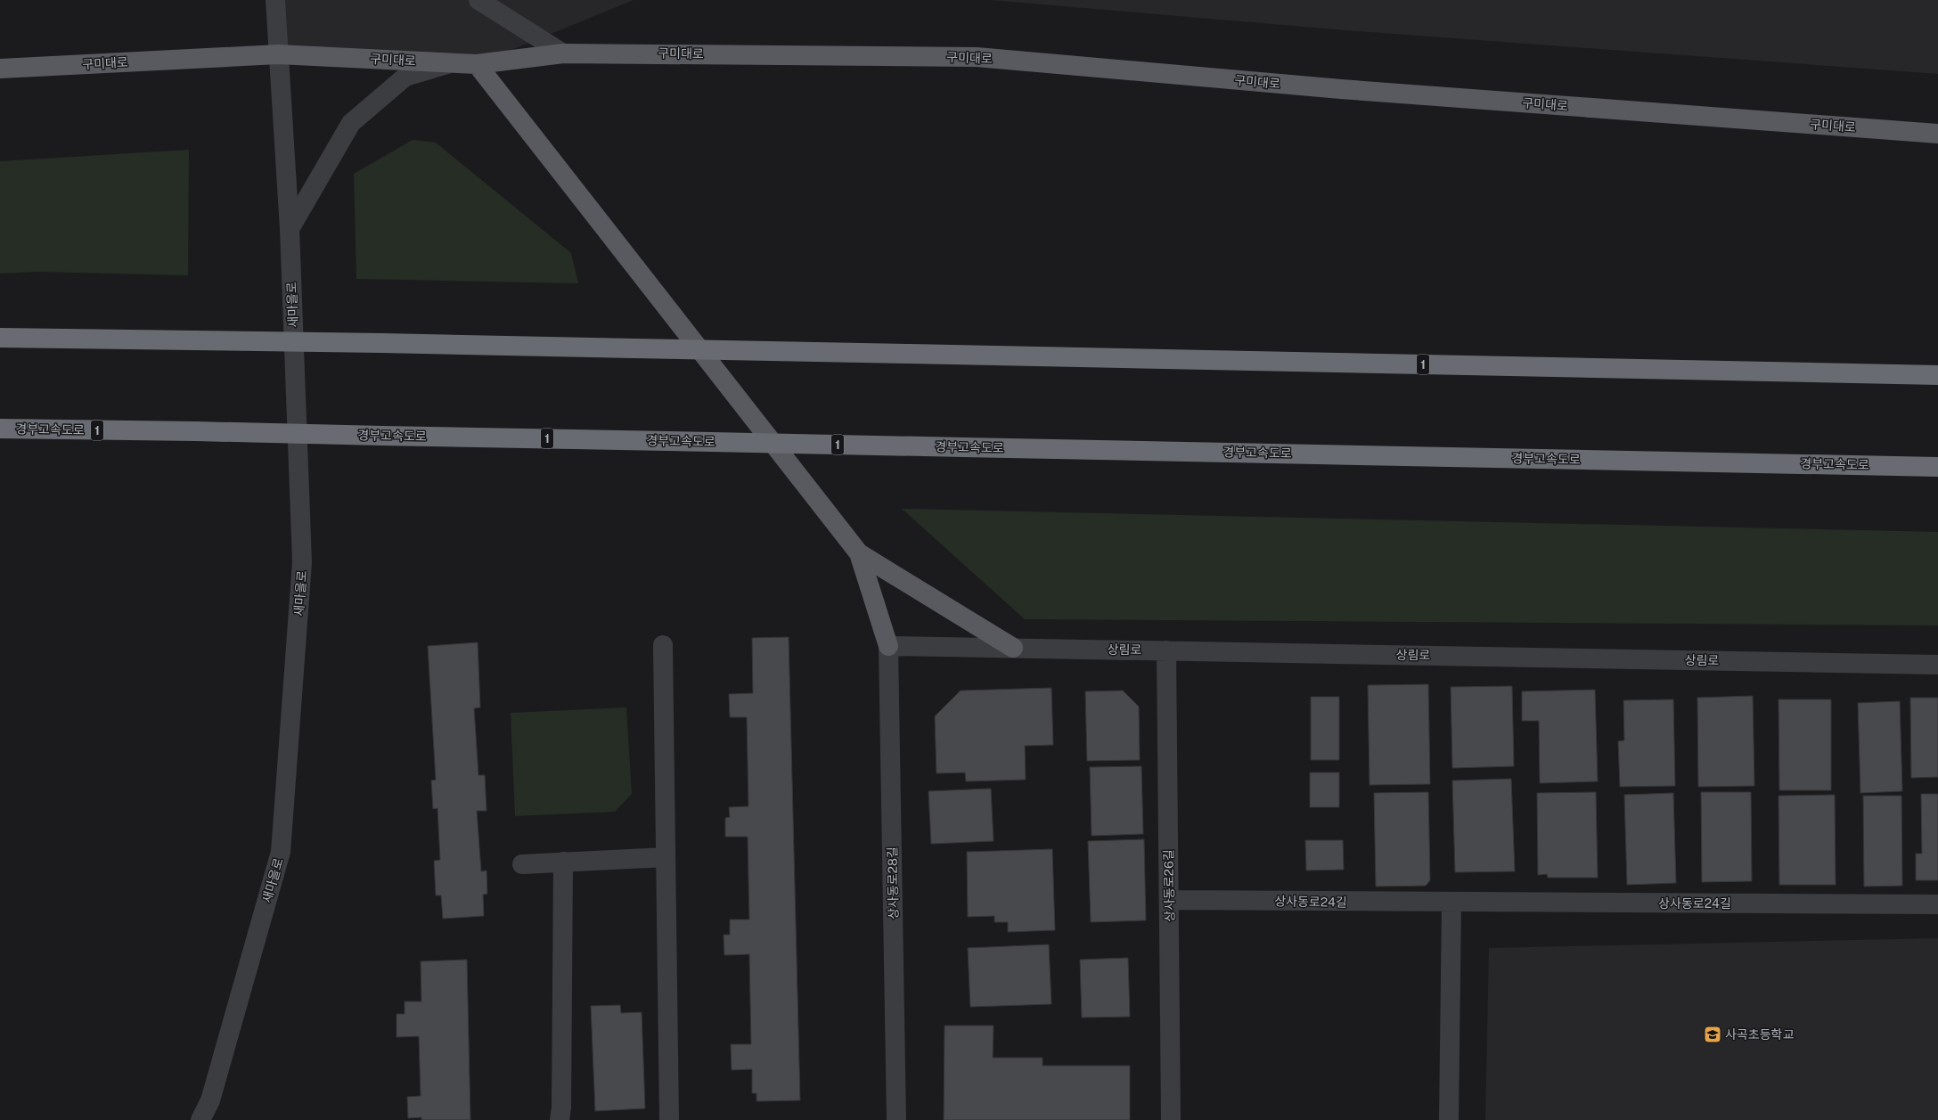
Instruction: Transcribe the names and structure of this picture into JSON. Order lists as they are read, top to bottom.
{
  "streets": {
    "highway": ["1", "경부고속도로"],
    "main road": ["구미대로"],
    "street": [
      "새마을로",
      "상림로",
      "상사동로28길",
      "상사동로26길",
      "상사동로24길"
    ]
  },
  "crossings": [
    ["구미대로", "새마을로"],
    ["상림로", "상사동로28길"],
    ["상림로", "상사동로26길"],
    ["상사동로26길", "상사동로24길"]
  ],
  "places": {
    "school or university": ["사곡초등학교"]
  }
}
